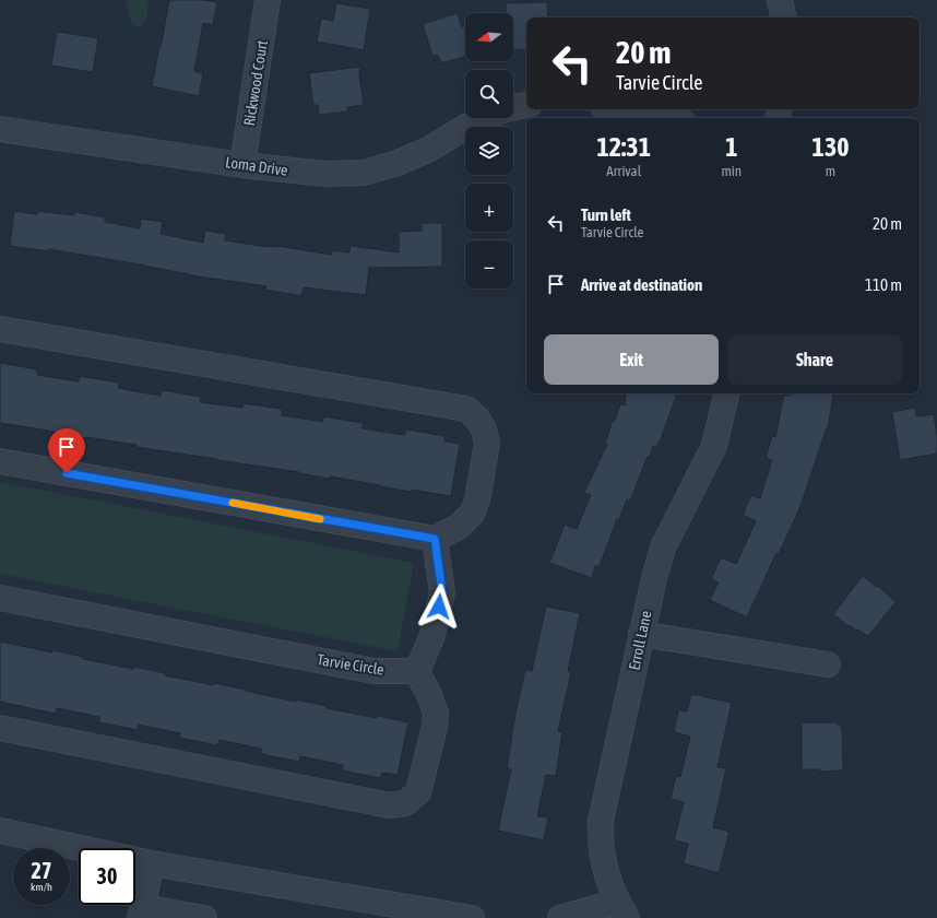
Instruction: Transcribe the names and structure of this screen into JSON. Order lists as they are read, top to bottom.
{
  "streets": {
    "street": [
      "Rickwood Court",
      "Loma Drive",
      "Erroll Lane",
      "Tarvie Circle"
    ]
  },
  "crossings": [
    ["Rickwood Court", "Loma Drive"]
  ],
  "north": "left",
  "page": {
    "map_buttons": ["+", "−"],
    "turn": ["20 m", "Tarvie Circle"],
    "eta": [
      "12:31",
      "Arrival",
      "1",
      "min",
      "130",
      "m"
    ],
    "list": [
      {
        "name": "Turn left",
        "note": "Tarvie Circle",
        "value": "20 m"
      },
      {
        "name": "Arrive at destination",
        "value": "110 m"
      }
    ],
    "buttons": ["Exit", "Share"],
    "speed": "27 km/h",
    "limit": "30"
  }
}
